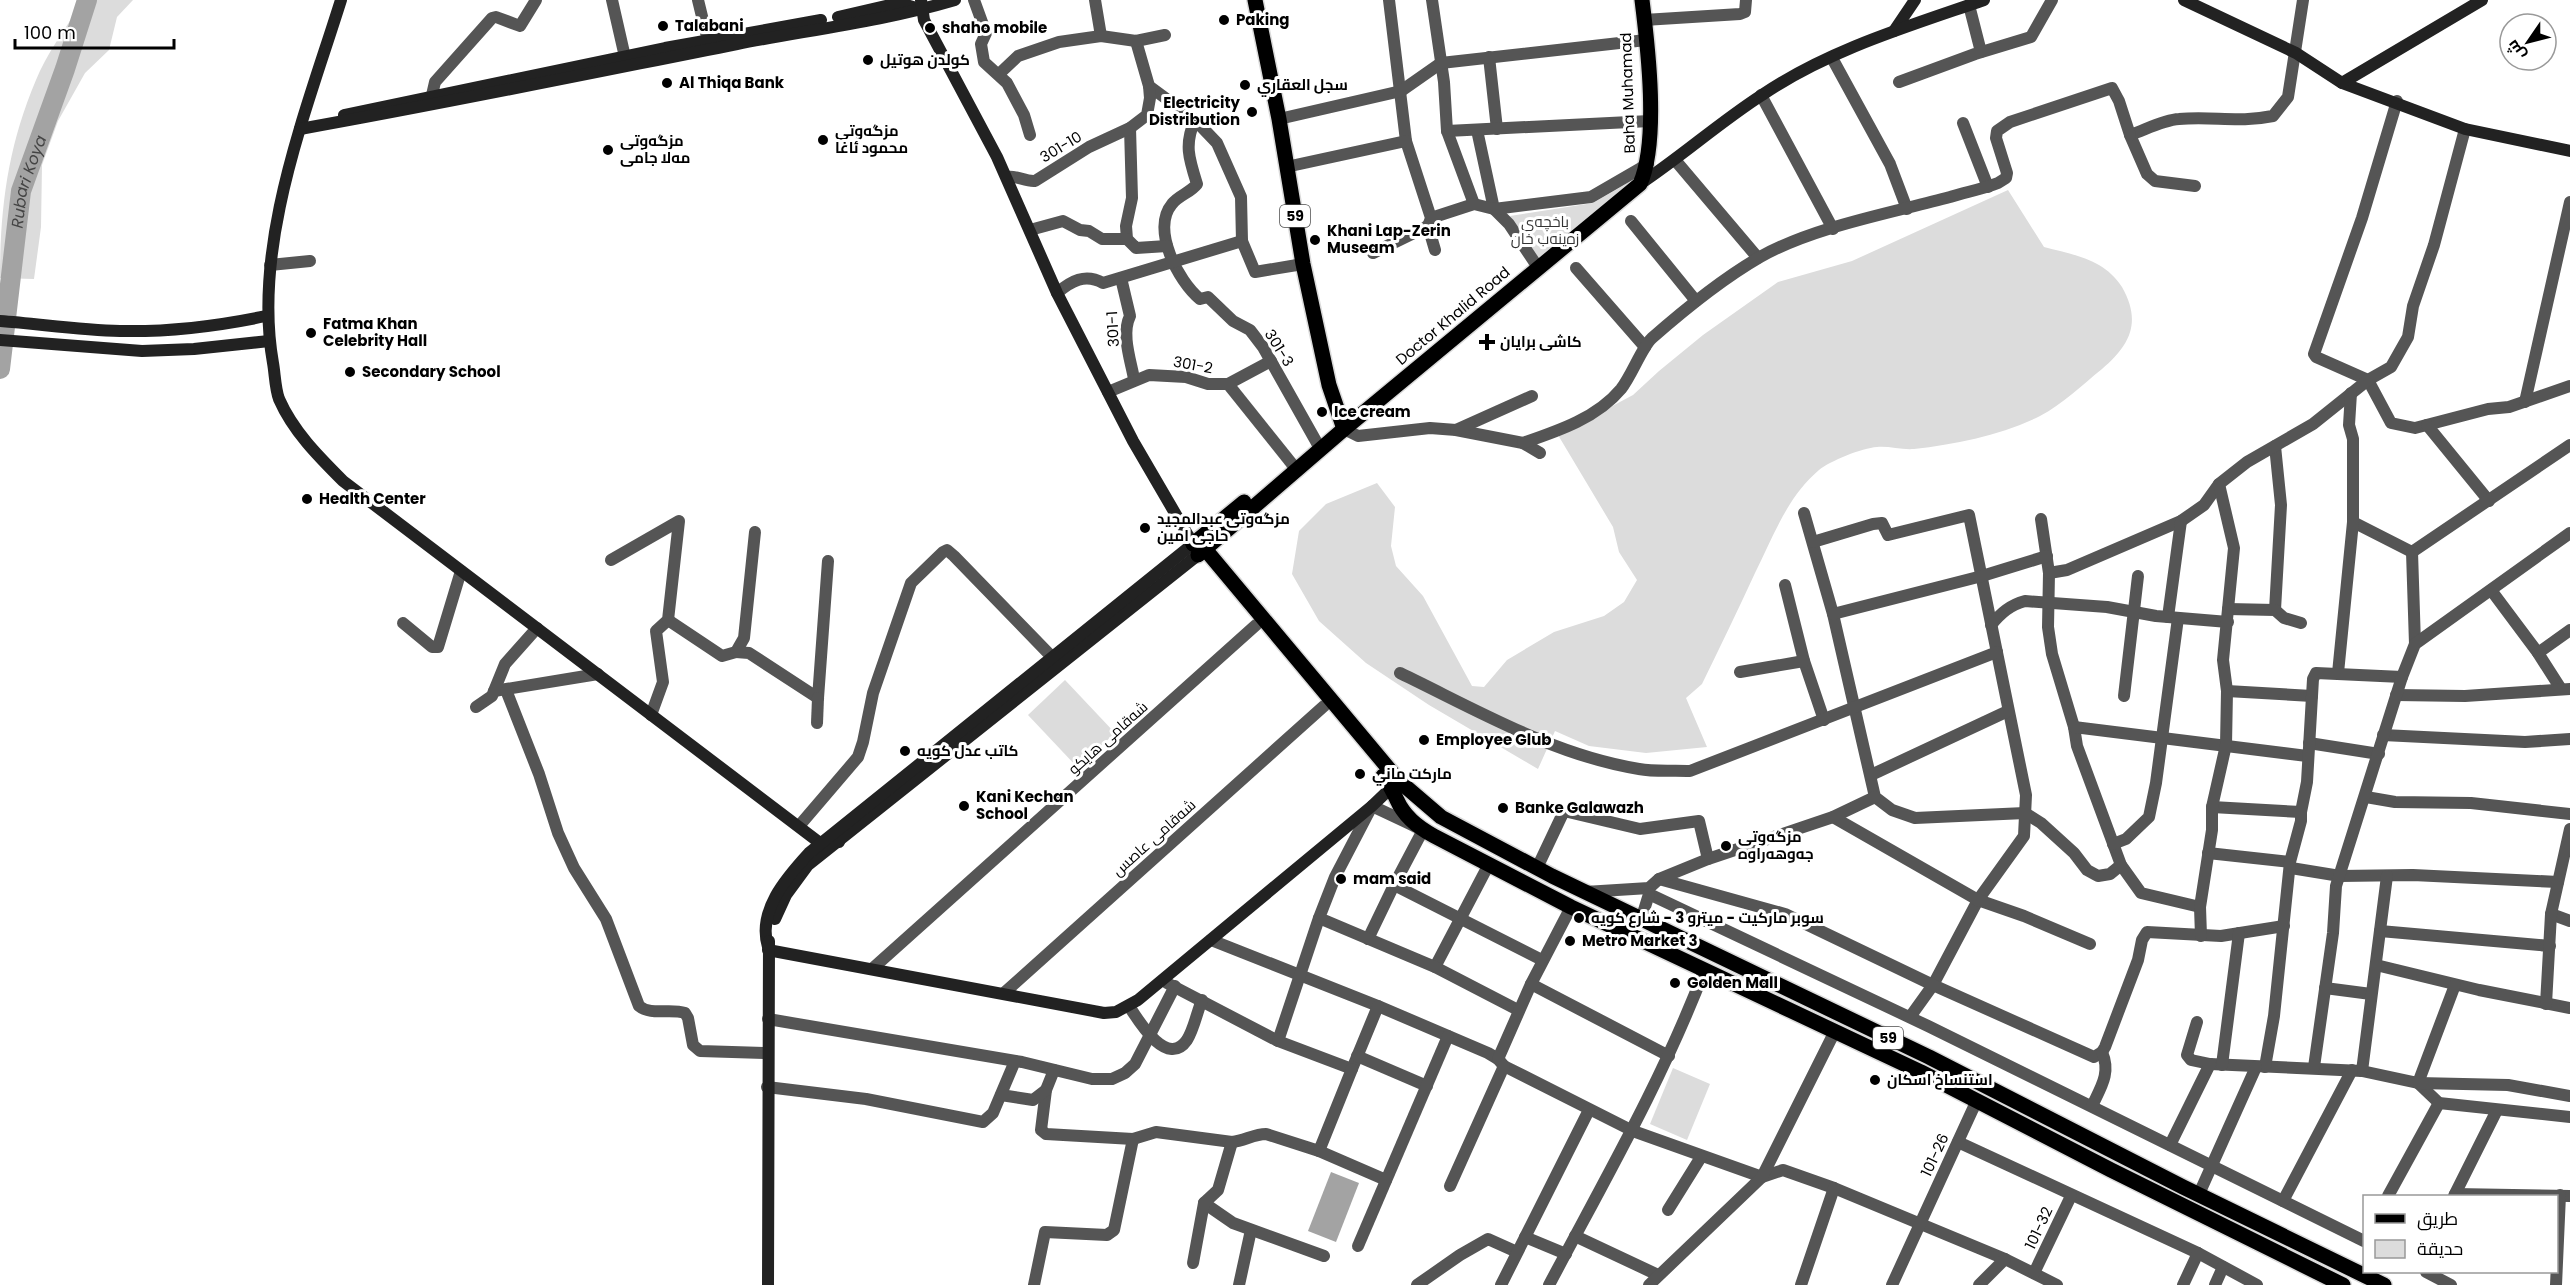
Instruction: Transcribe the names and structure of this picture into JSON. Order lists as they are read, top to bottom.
{
  "streets": {
    "main road": ["Baha Muhamad", "59", "Doctor Khalid Road"],
    "street": [
      "301-10",
      "301-1",
      "301-3",
      "301-2",
      "شه‌قامی هایكو",
      "شه‌قامی عاصس",
      "101-26",
      "101-32"
    ]
  },
  "crossings": [
    ["Baha Muhamad", "Doctor Khalid Road"],
    ["59", "Doctor Khalid Road"],
    ["59", "شه‌قامی هایكو"],
    ["59", "شه‌قامی عاصس"],
    ["59", "101-26"],
    ["301-1", "301-2"],
    ["301-3", "301-2"]
  ],
  "water": ["Rubari Koya"],
  "parks": ["باخچه‌ی زه‌ینه‌ب خان"],
  "places": {
    "other": [
      "Paking",
      "Talabani",
      "shaho mobile",
      "كولدن هوتيل",
      "Al Thiqa Bank",
      "سجل العقاري",
      "Electricity Distribution",
      "مزگه‌وتی محمود ئاغا",
      "مزگه‌وتی مه‌لا جامی",
      "Khani Lap-Zerin Museam",
      "Fatma Khan Celebrity Hall",
      "Secondary School",
      "Ice cream",
      "Health Center",
      "مزگه‌وتی عبدالمجید حاجی امین",
      "Employee Glub",
      "كاتب عدل كويه",
      "مارکت ماني",
      "Kani Kechan School",
      "Banke Galawazh",
      "مزگه‌وتی جه‌وهه‌راوه",
      "mam said",
      "سوبر ماركيت - ميترو 3 - شارع كويه",
      "Metro Market 3",
      "Golden Mall",
      "استنساخ اسکان"
    ],
    "health": ["كاشی برایان"]
  },
  "legend": ["طريق", "حديقة"],
  "scale_bar": "100 m",
  "north": "bottom left"
}
